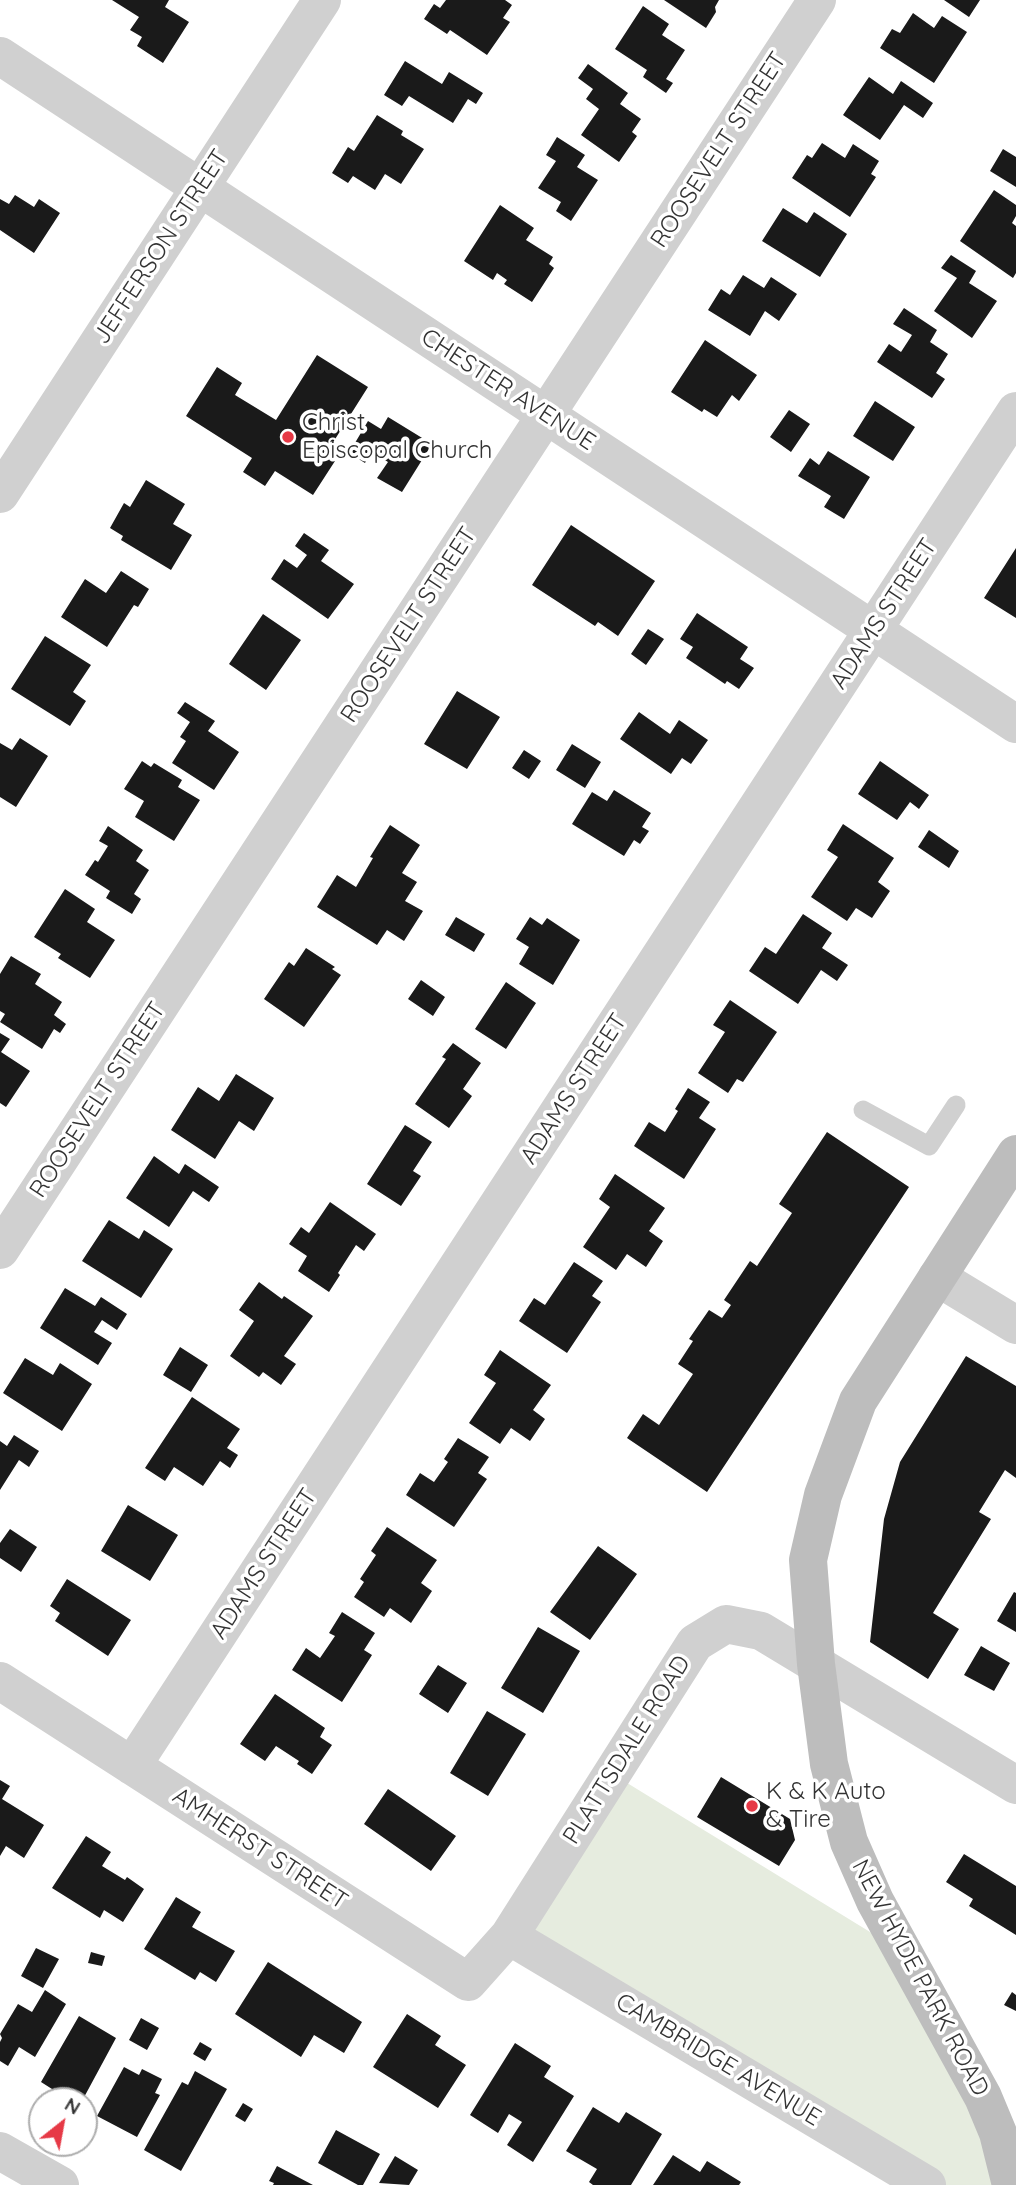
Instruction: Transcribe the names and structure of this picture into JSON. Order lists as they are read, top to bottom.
{
  "streets": {
    "main road": ["NEW HYDE PARK ROAD"],
    "street": [
      "ROOSEVELT STREET",
      "JEFFERSON STREET",
      "CHESTER AVENUE",
      "ADAMS STREET",
      "PLATTSDALE ROAD",
      "AMHERST STREET",
      "CAMBRIDGE AVENUE"
    ]
  },
  "crossings": [
    ["ROOSEVELT STREET", "CHESTER AVENUE"],
    ["JEFFERSON STREET", "CHESTER AVENUE"],
    ["CHESTER AVENUE", "ADAMS STREET"],
    ["ADAMS STREET", "AMHERST STREET"],
    ["PLATTSDALE ROAD", "AMHERST STREET"],
    ["PLATTSDALE ROAD", "NEW HYDE PARK ROAD"],
    ["PLATTSDALE ROAD", "CAMBRIDGE AVENUE"],
    ["AMHERST STREET", "CAMBRIDGE AVENUE"]
  ],
  "places": ["Christ Episcopal Church", "K & K Auto & Tire"],
  "north": "top right"
}
